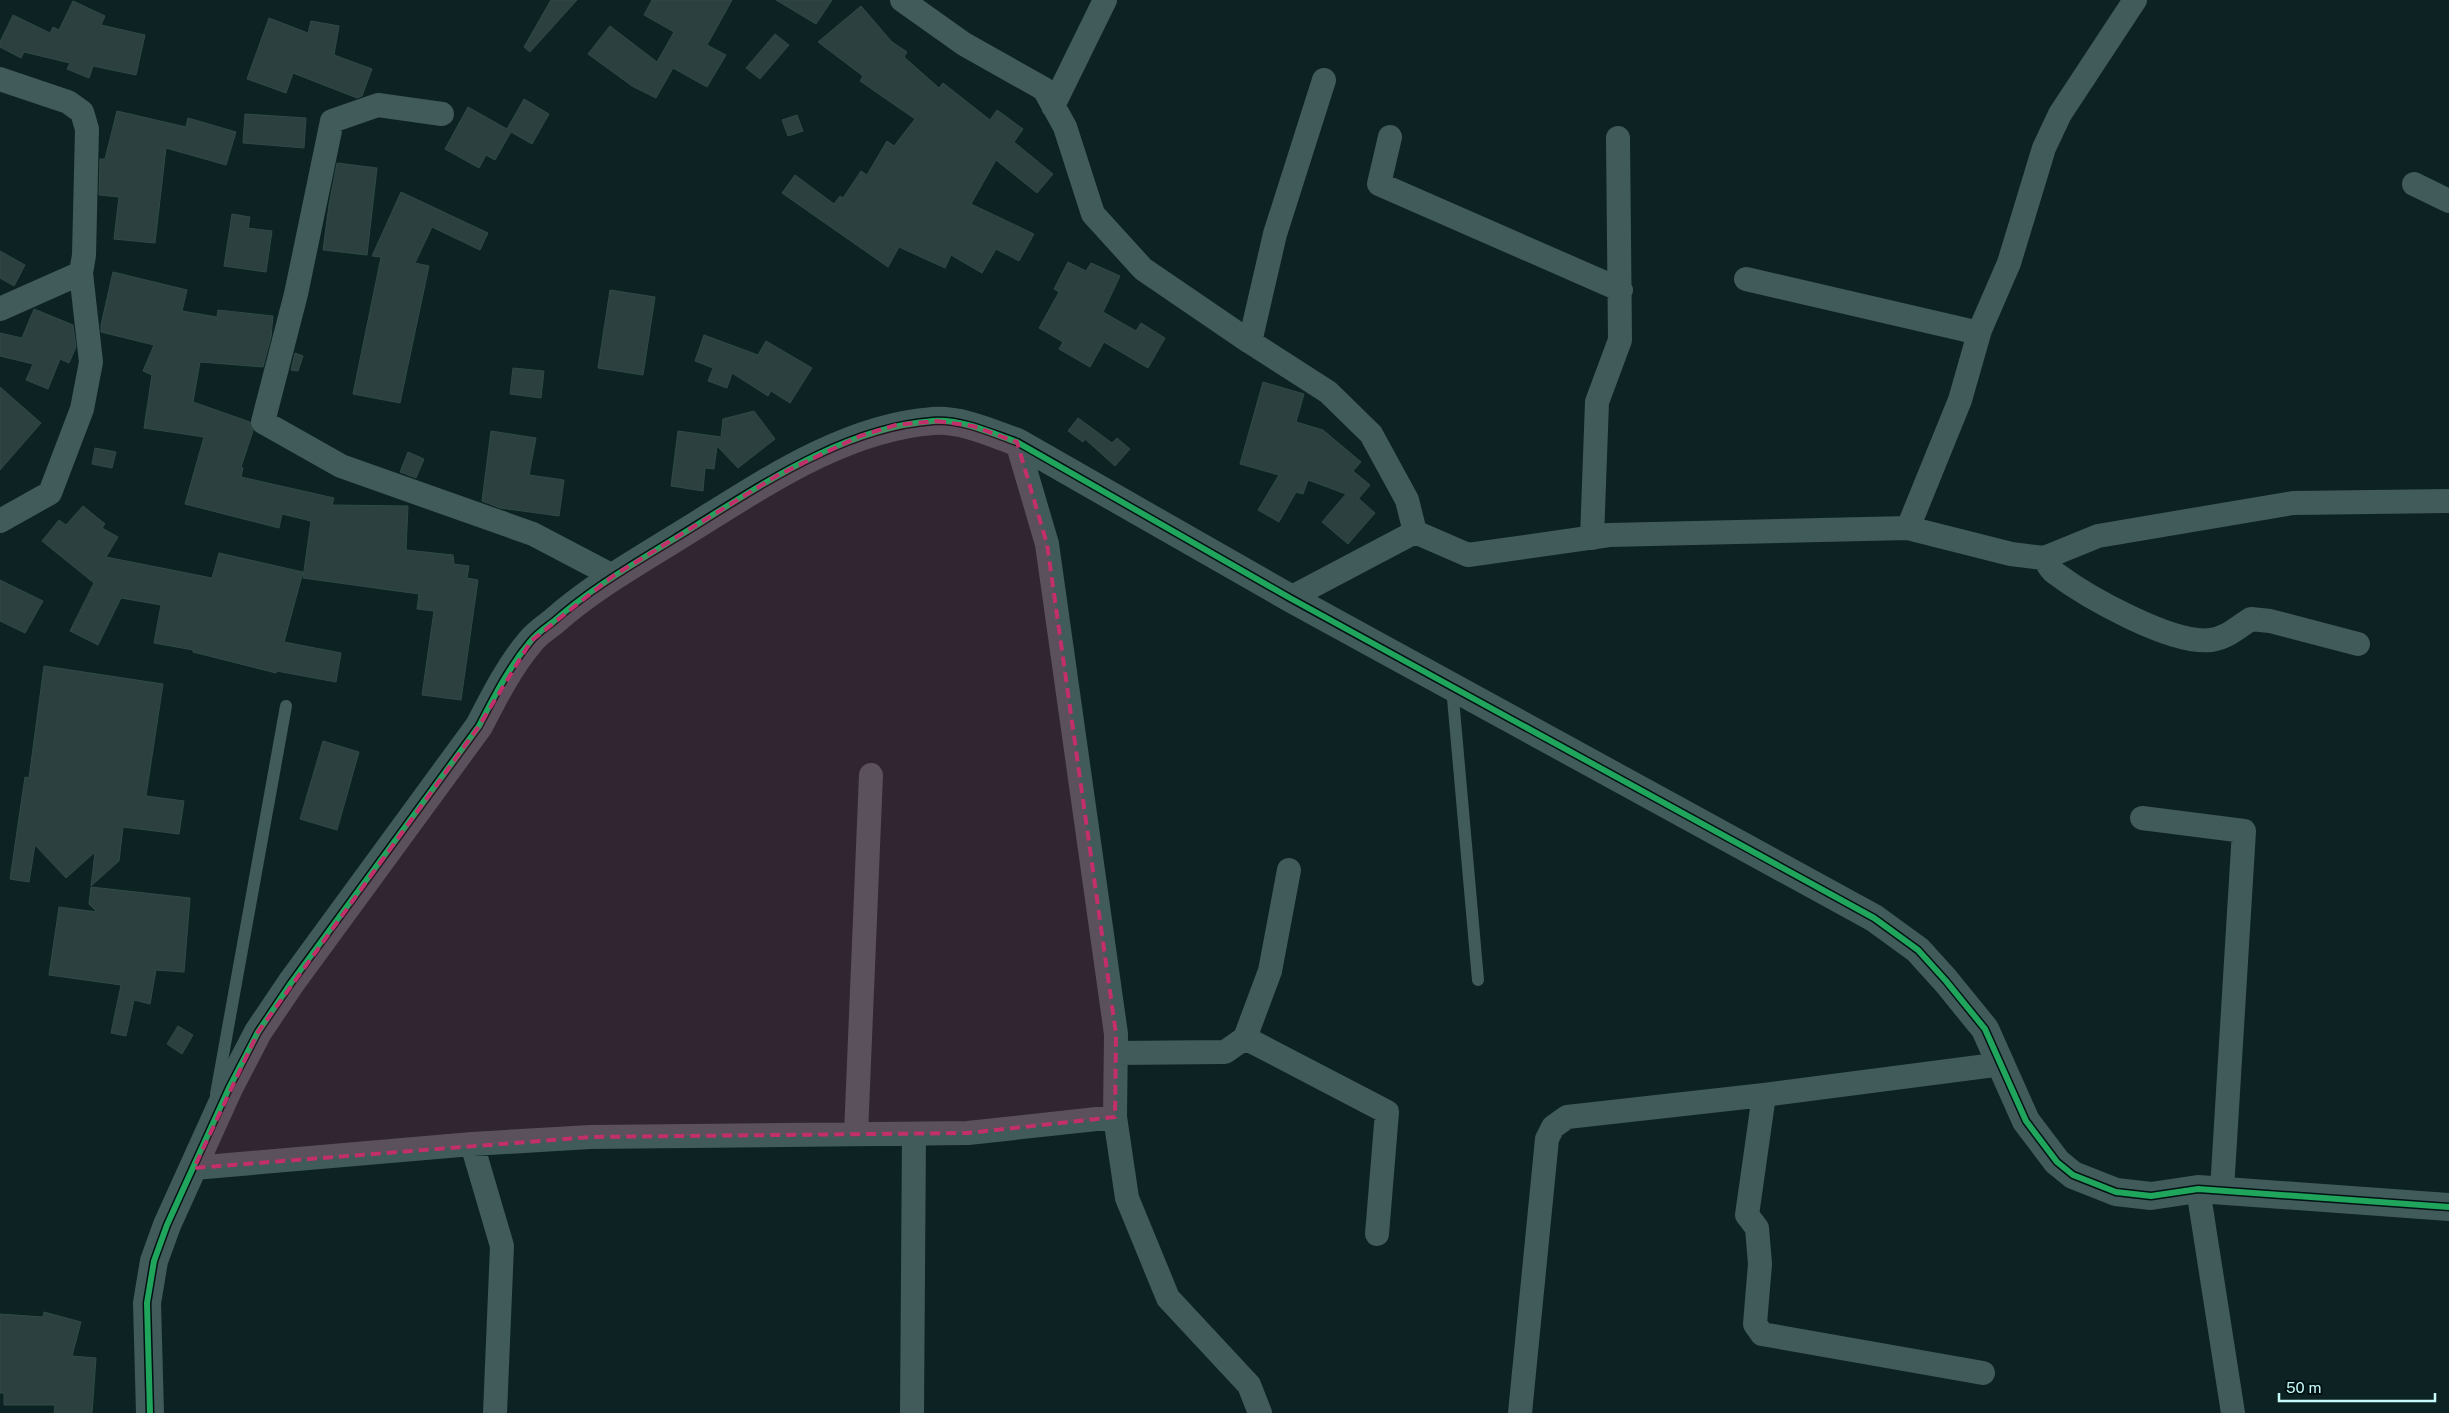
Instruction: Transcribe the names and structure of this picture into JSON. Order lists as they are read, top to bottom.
{
  "scale_bar": "50 m"
}
